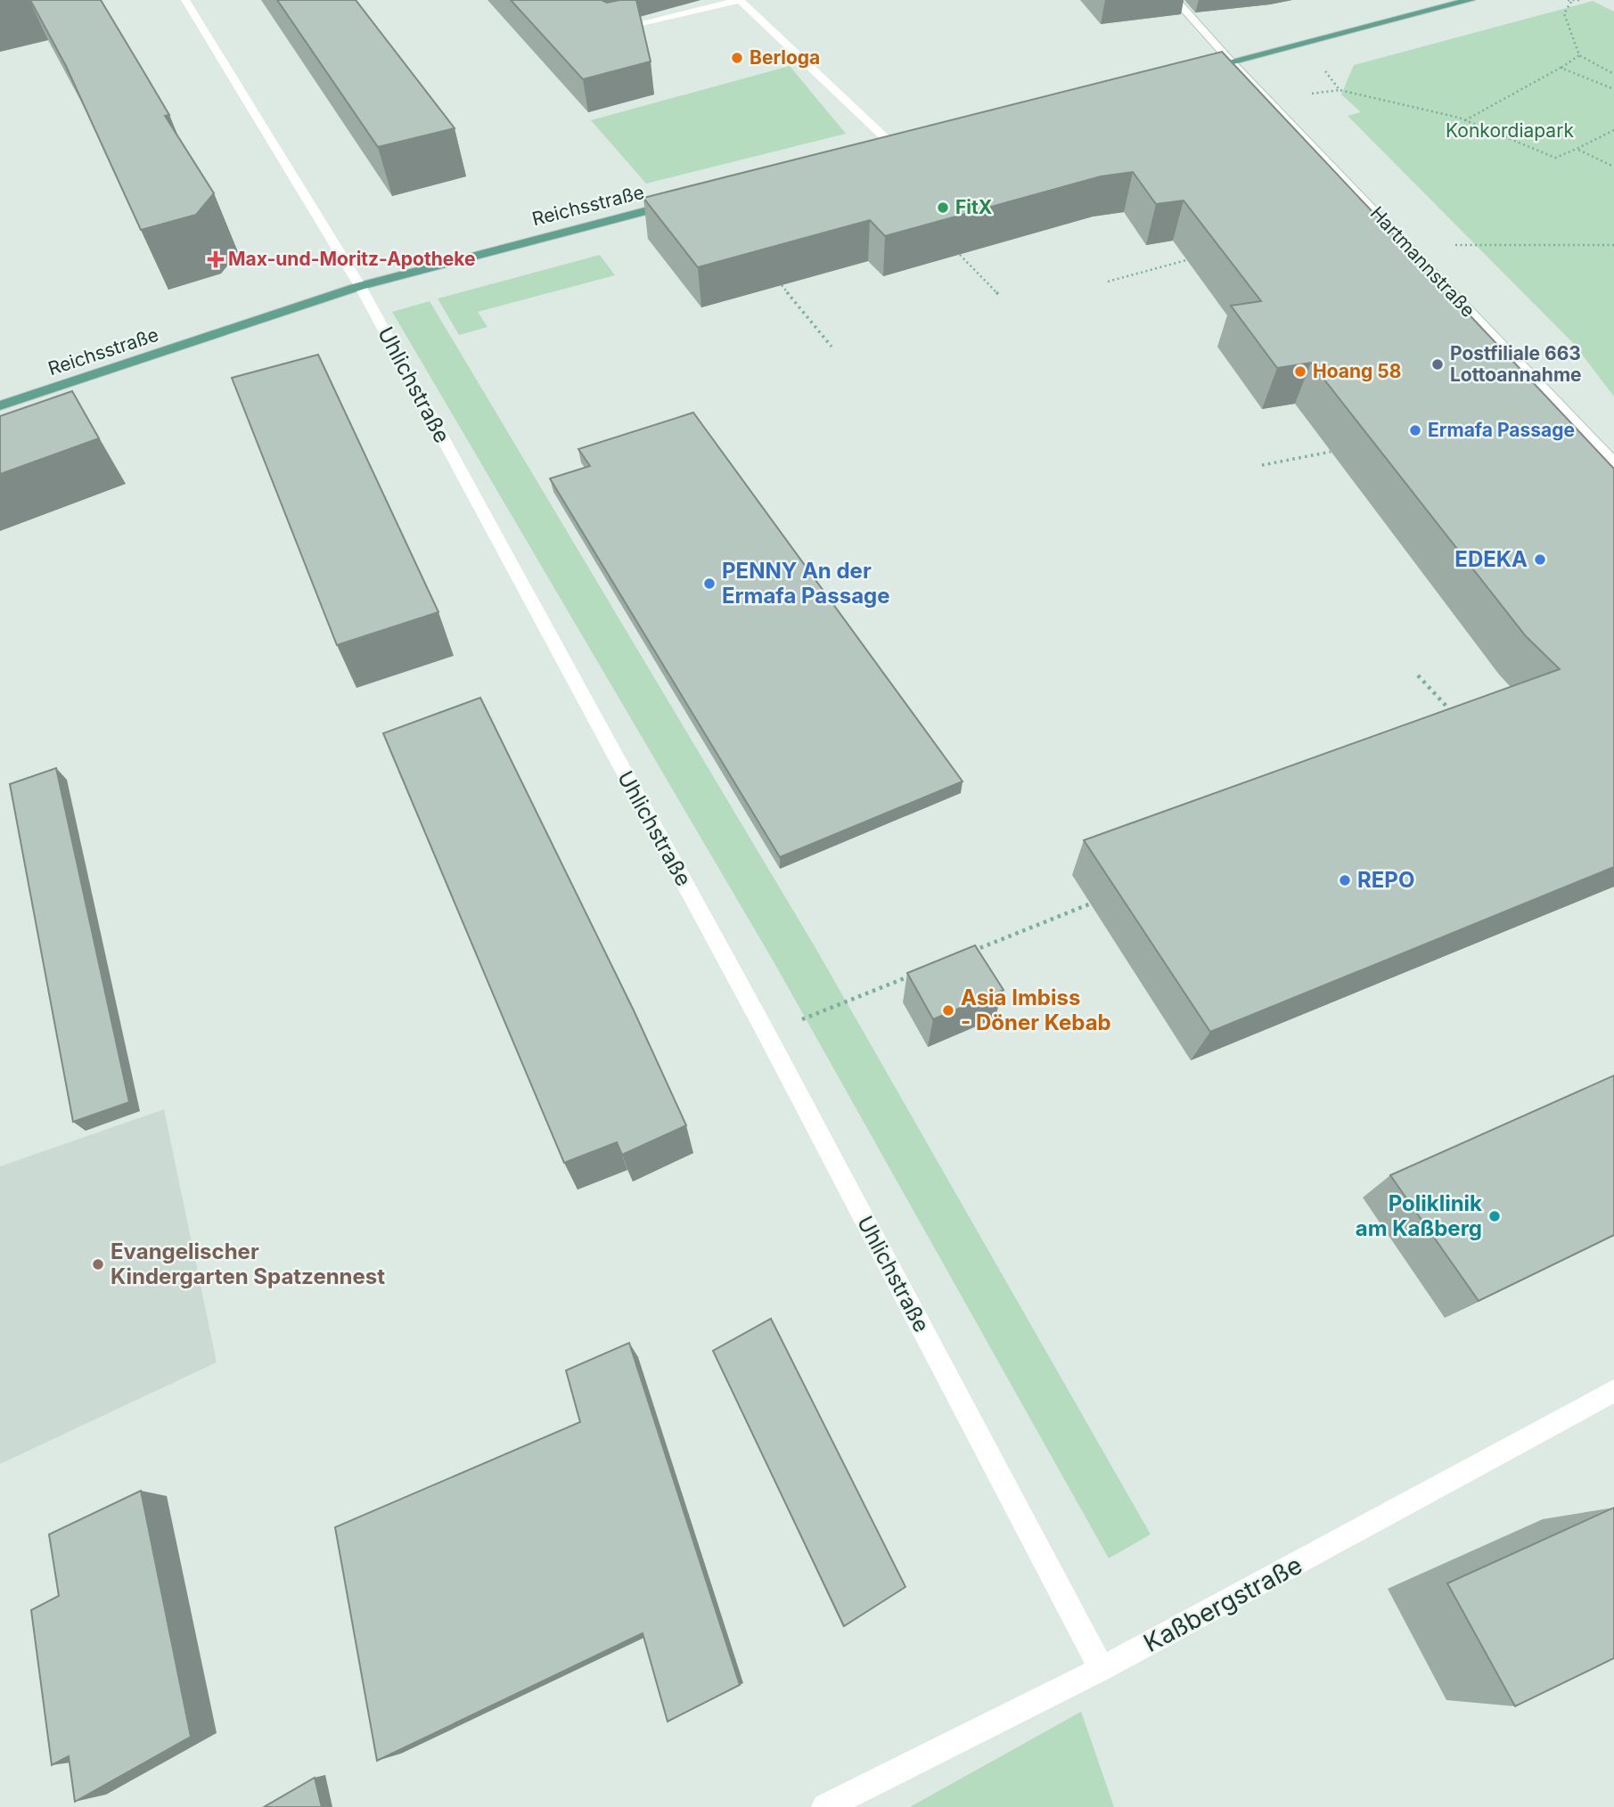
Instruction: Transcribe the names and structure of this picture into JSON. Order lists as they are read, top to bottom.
{
  "streets": {
    "main road": ["Reichsstraße"],
    "street": ["Hartmannstraße", "Uhlichstraße", "Kaßbergstraße"]
  },
  "crossings": [
    ["Reichsstraße", "Uhlichstraße"],
    ["Uhlichstraße", "Kaßbergstraße"]
  ],
  "parks": ["Konkordiapark"],
  "places": {
    "other": [
      "Berloga",
      "FitX",
      "Postfiliale 663 Lottoannahme",
      "Hoang 58",
      "Ermafa Passage",
      "EDEKA",
      "PENNY An der Ermafa Passage",
      "REPO",
      "Asia Imbiss - Döner Kebab",
      "Poliklinik am Kaßberg",
      "Evangelischer Kindergarten Spatzennest"
    ],
    "health": ["Max-und-Moritz-Apotheke"]
  }
}
